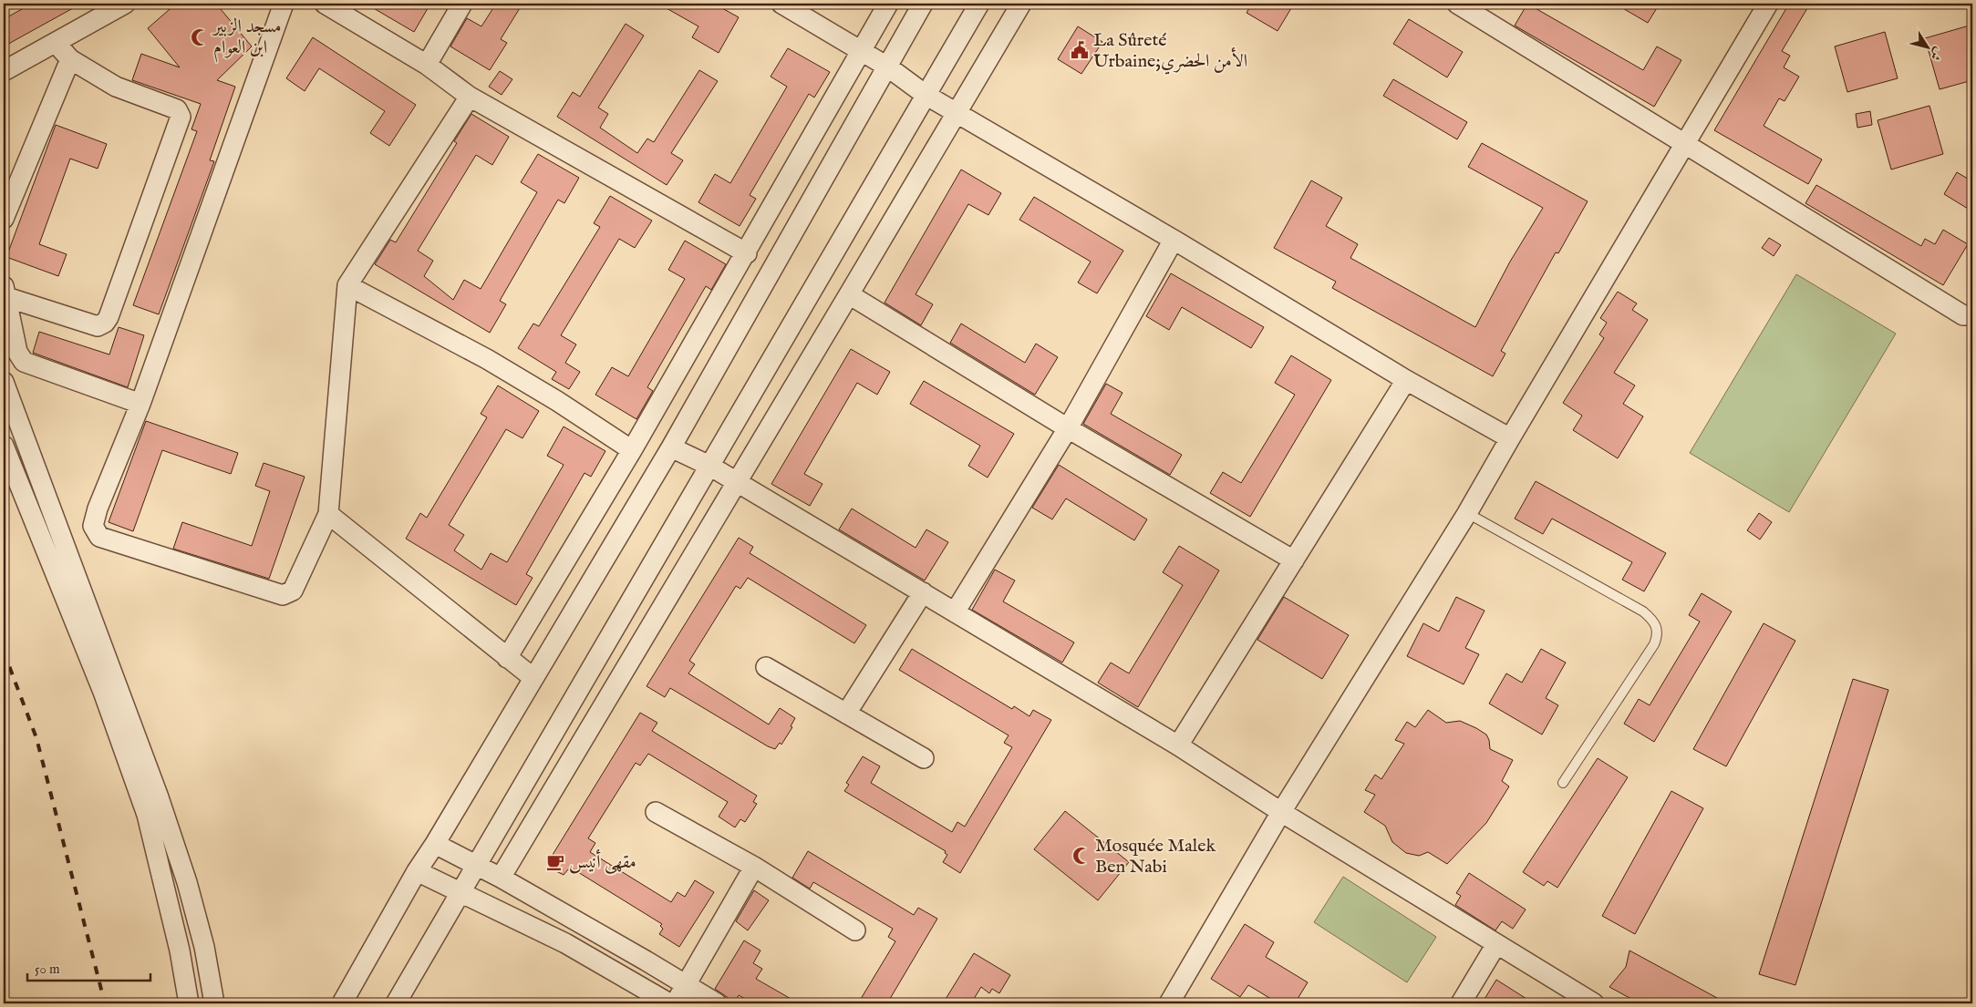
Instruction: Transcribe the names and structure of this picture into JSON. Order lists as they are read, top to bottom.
{
  "places": {
    "mosque": ["مسجد الزبير ابن العوام", "Mosquée Malek Ben Nabi"],
    "public building": ["La Sûreté Urbaine;الأمن الحضري"],
    "cafe": ["مقهى أنيس"]
  },
  "scale_bar": "50 m",
  "north": "bottom right"
}
